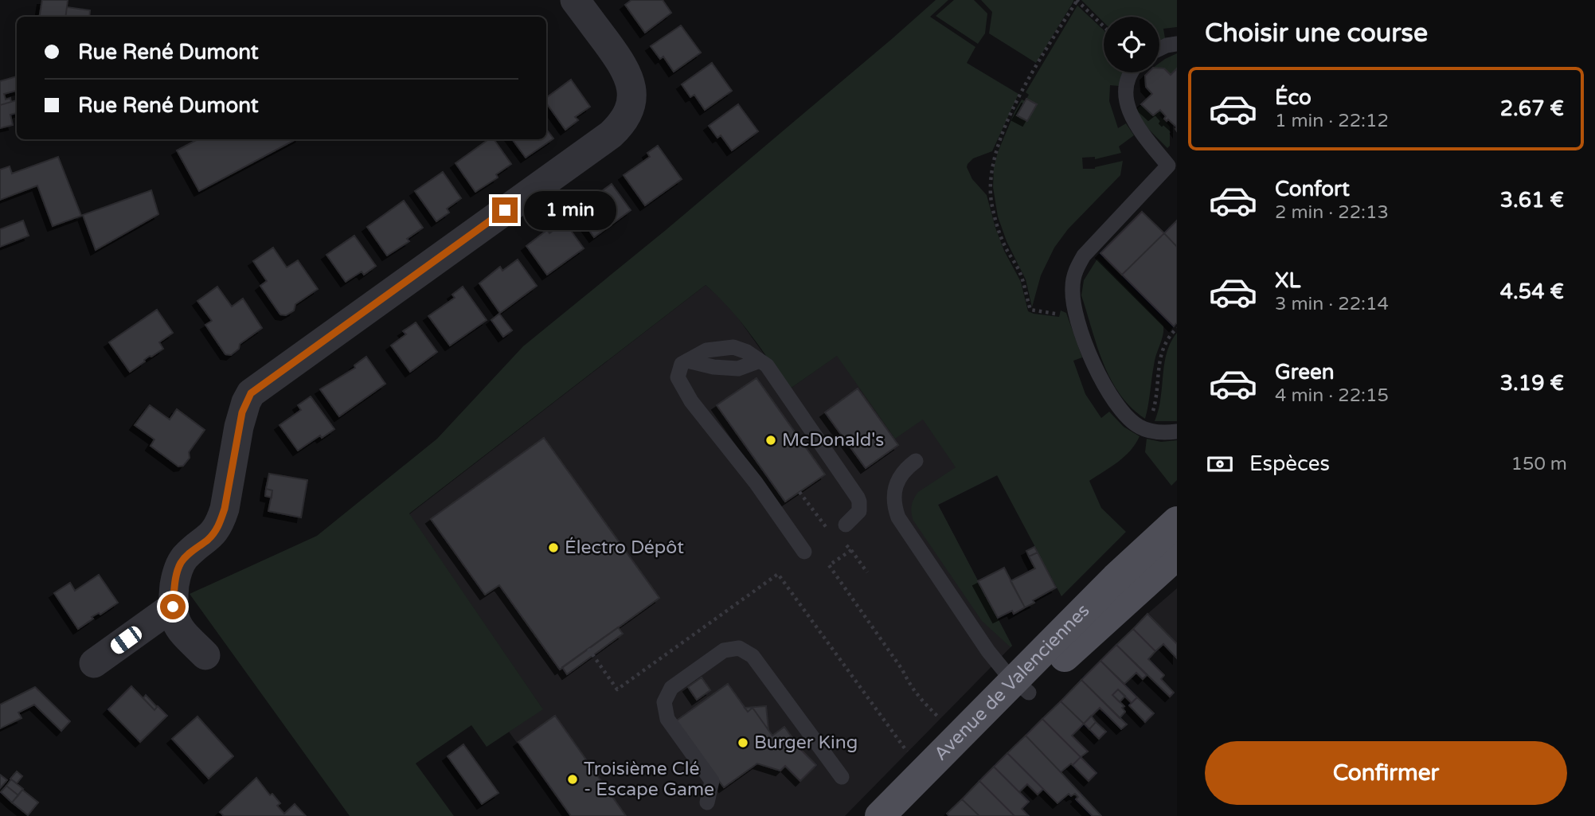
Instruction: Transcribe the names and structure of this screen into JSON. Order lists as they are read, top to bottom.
{
  "streets": {
    "main road": ["Avenue de Valenciennes"]
  },
  "places": [
    "McDonald's",
    "Électro Dépôt",
    "Burger King",
    "Troisième Clé - Escape Game"
  ],
  "page": {
    "heading": "Choisir une course",
    "banner": ["Rue René Dumont", "Rue René Dumont"],
    "list": [
      {
        "name": "Éco",
        "note": "1 min · 22:12",
        "value": "2.67 €"
      },
      {
        "name": "Confort",
        "note": "2 min · 22:13",
        "value": "3.61 €"
      },
      {
        "name": "XL",
        "note": "3 min · 22:14",
        "value": "4.54 €"
      },
      {
        "name": "Green",
        "note": "4 min · 22:15",
        "value": "3.19 €"
      }
    ],
    "bubble": "1 min",
    "pay": ["Espèces", "150 m"],
    "buttons": "Confirmer"
  }
}
